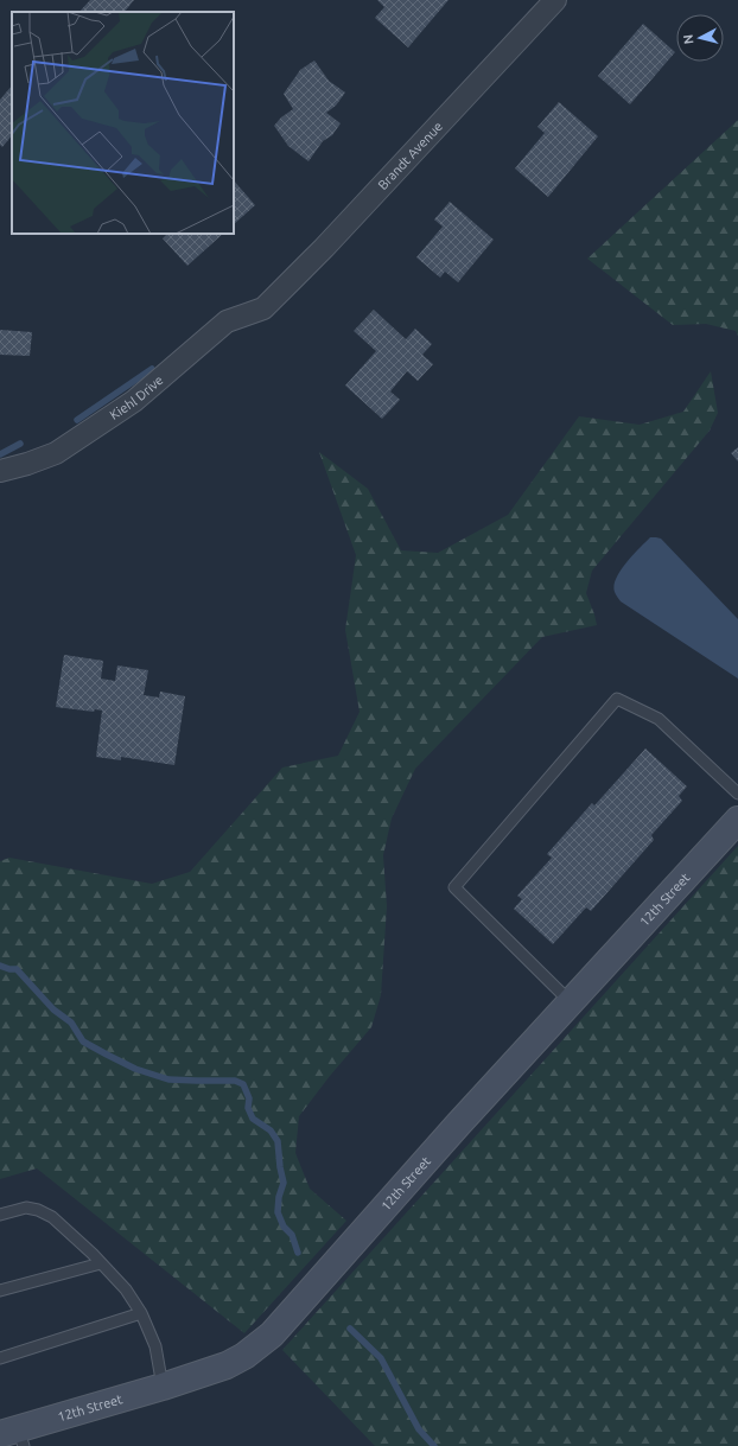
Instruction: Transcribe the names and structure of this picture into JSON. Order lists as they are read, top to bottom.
{
  "streets": {
    "main road": ["12th Street"],
    "street": ["Brandt Avenue", "Kiehl Drive"]
  },
  "crossings": [
    ["Brandt Avenue", "Kiehl Drive"]
  ],
  "north": "left"
}
